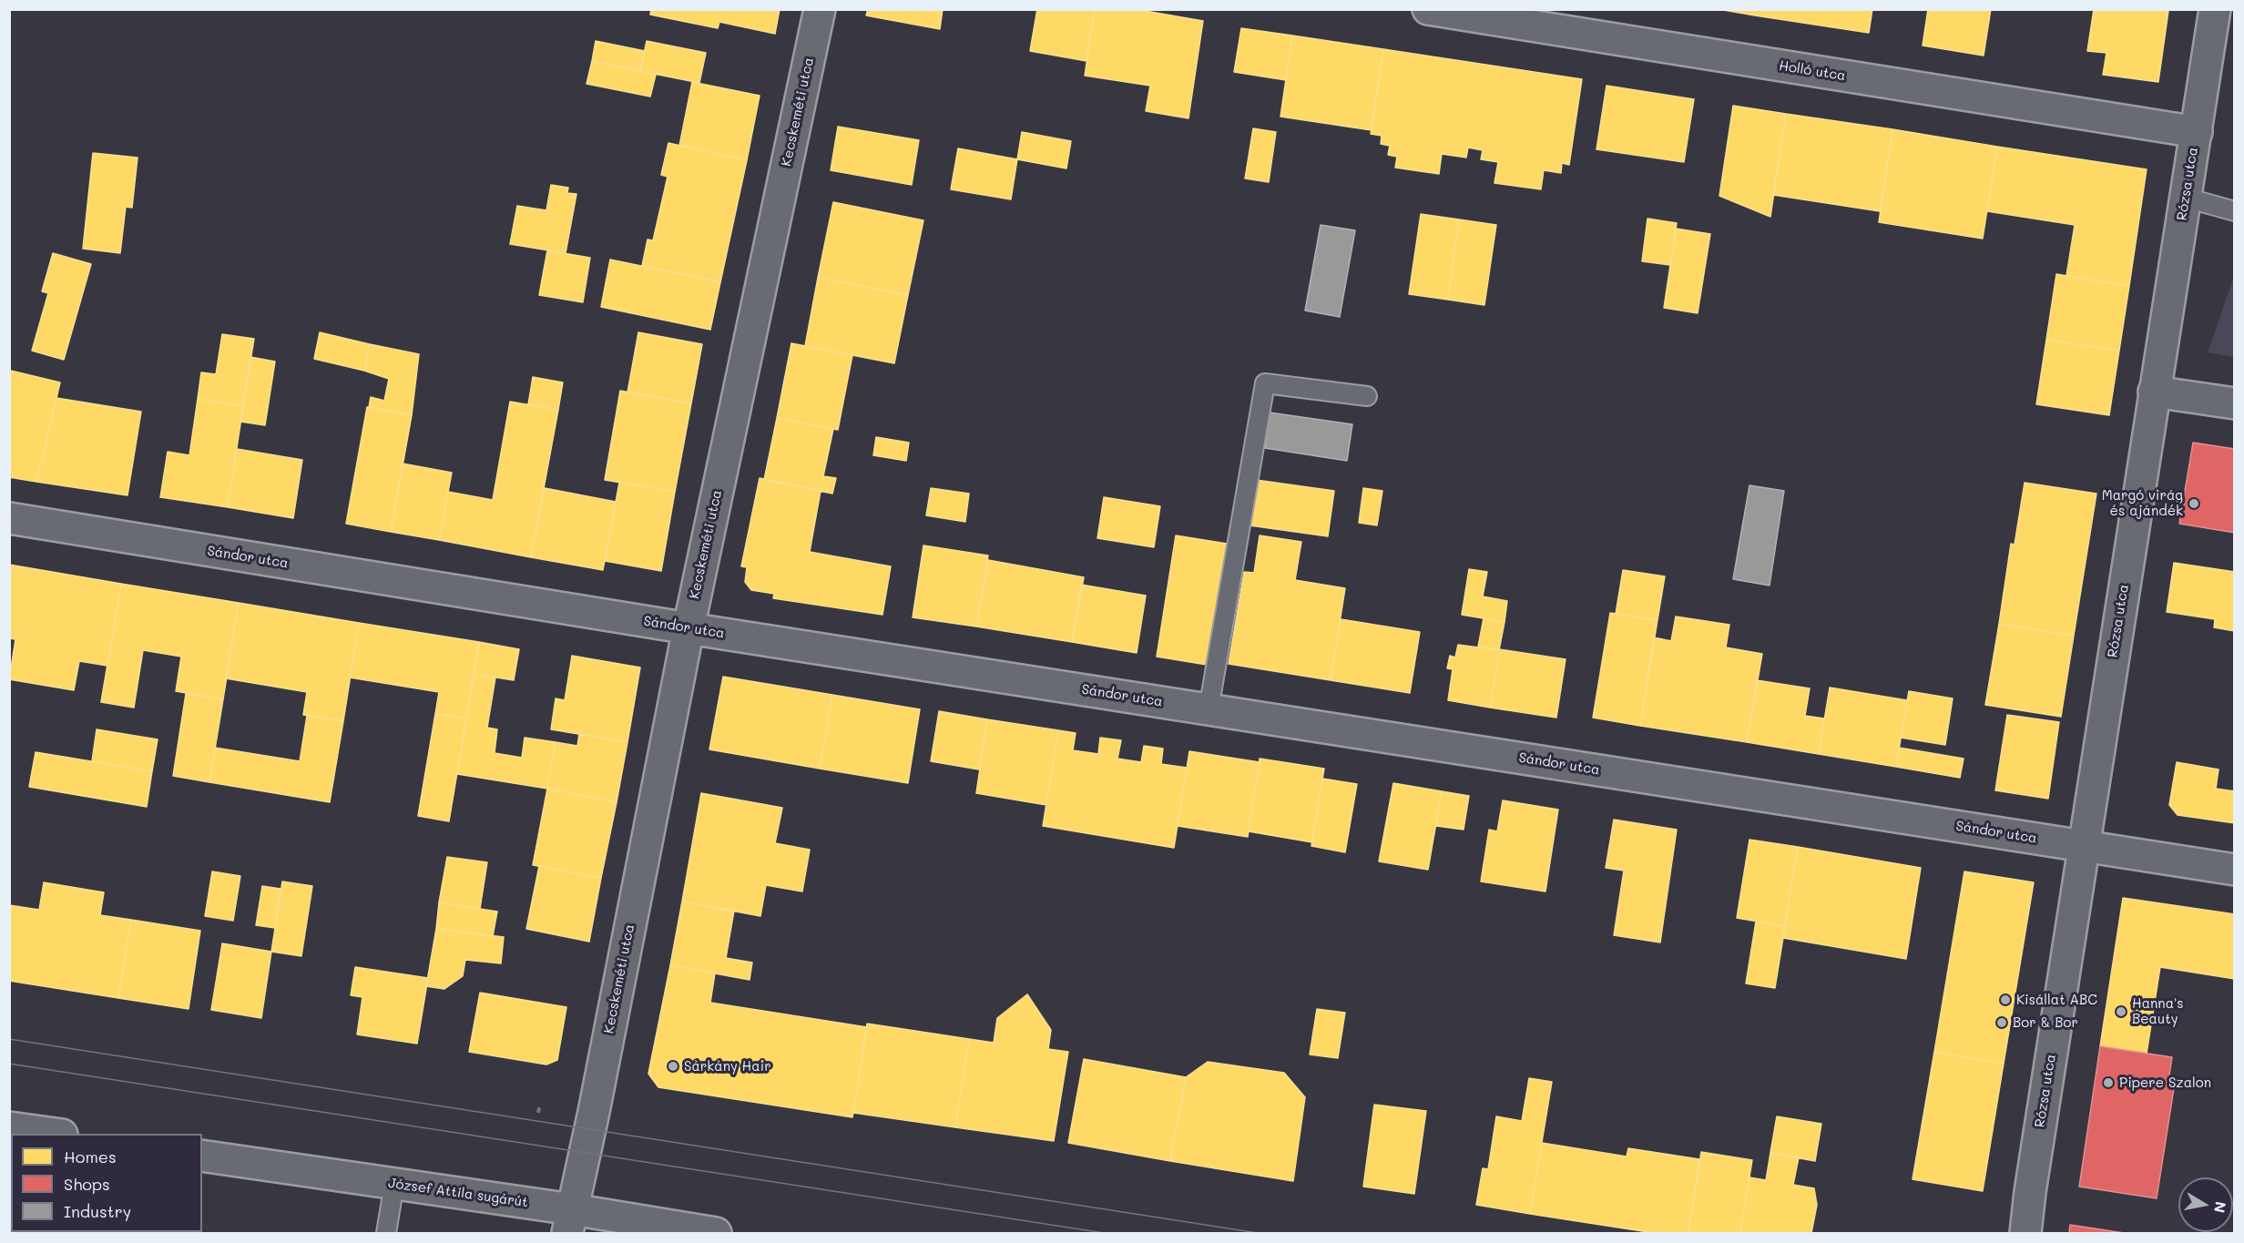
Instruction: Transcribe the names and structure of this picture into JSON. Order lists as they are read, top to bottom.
{
  "streets": {
    "street": [
      "Holló utca",
      "Kecskeméti utca",
      "Rózsa utca",
      "Sándor utca",
      "József Attila sugárút"
    ]
  },
  "crossings": [
    ["Holló utca", "Rózsa utca"],
    ["Kecskeméti utca", "Sándor utca"],
    ["Kecskeméti utca", "József Attila sugárút"],
    ["Rózsa utca", "Sándor utca"]
  ],
  "places": [
    "Margó virág és ajándék",
    "Kisállat ABC",
    "Hanna's Beauty",
    "Bor & Bor",
    "Sárkány Hair",
    "Pipere Szalon"
  ],
  "legend": ["Homes", "Shops", "Industry"],
  "north": "right"
}
